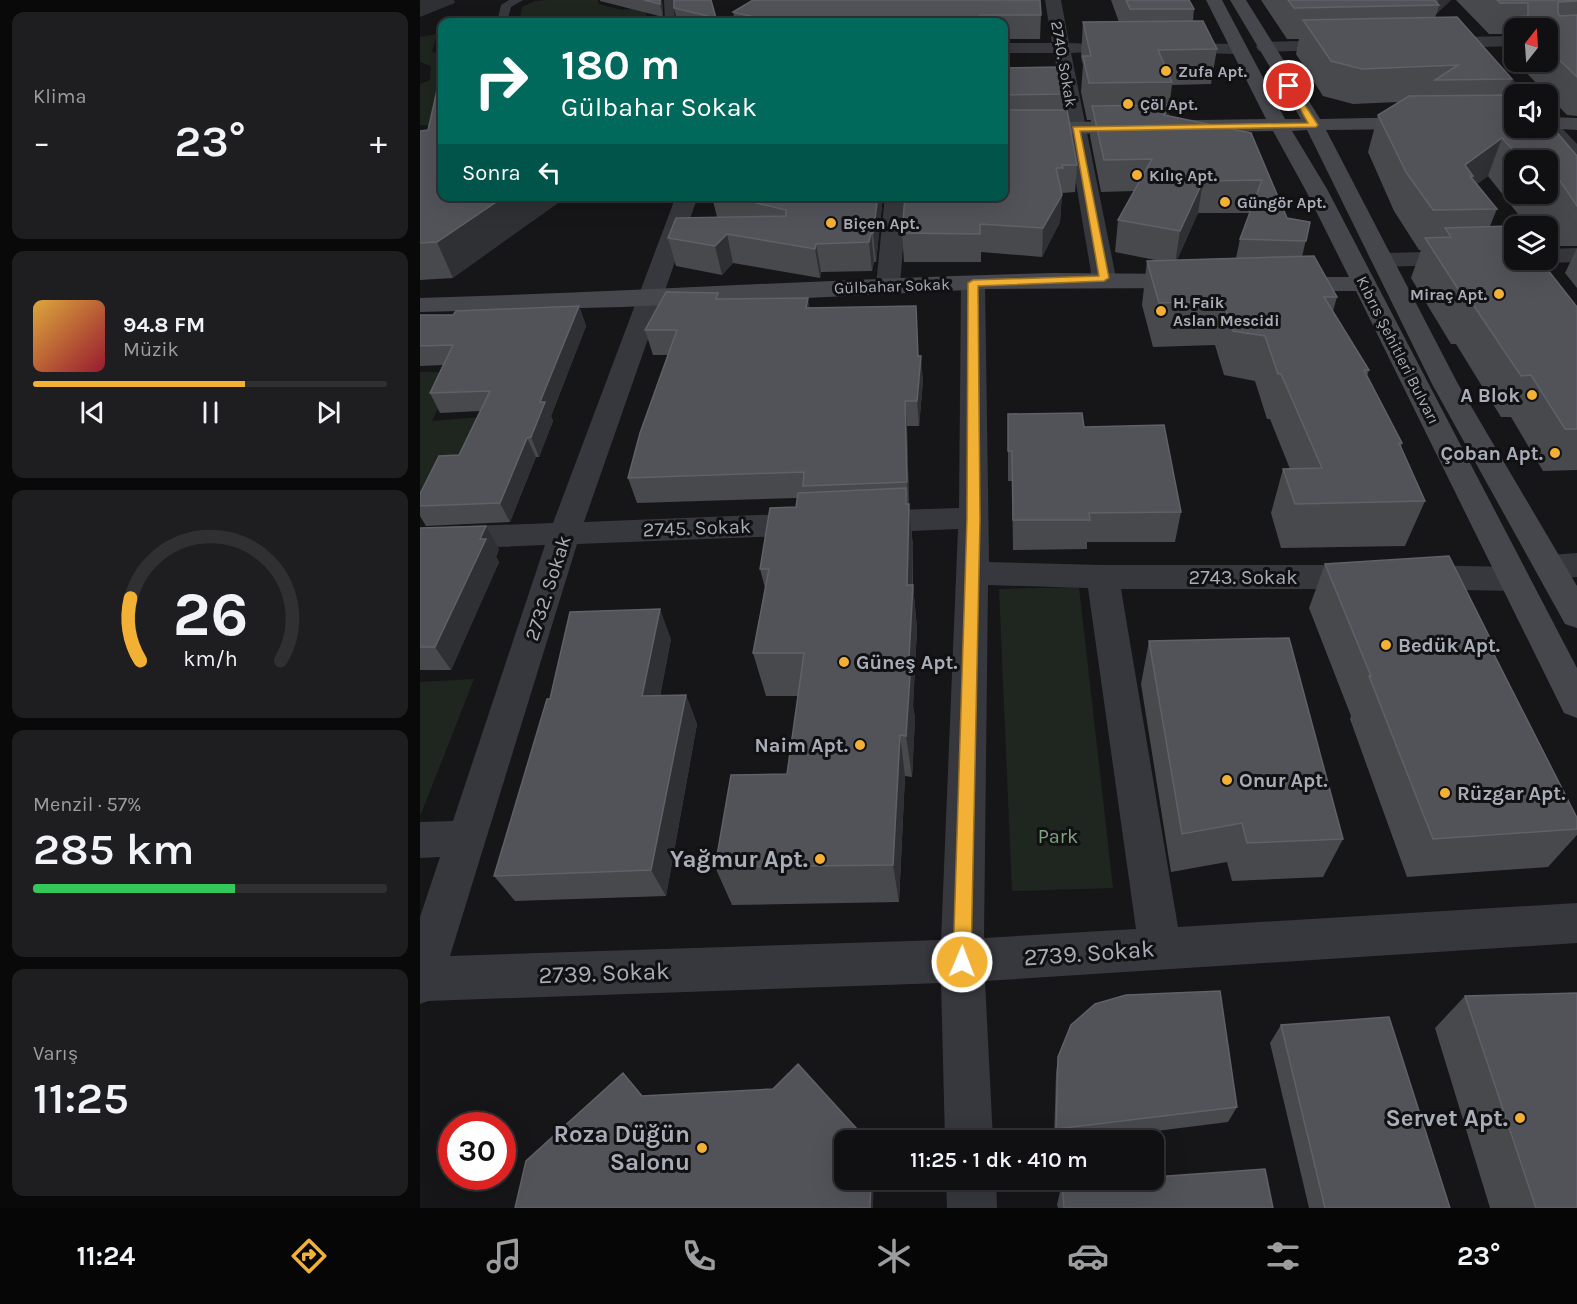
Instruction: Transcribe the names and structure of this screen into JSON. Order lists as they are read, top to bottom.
{
  "streets": {
    "main road": ["Gülbahar Sokak", "Kıbrıs Şehitleri Bulvarı"],
    "street": [
      "2740. Sokak",
      "2745. Sokak",
      "2743. Sokak",
      "2732. Sokak",
      "2739. Sokak"
    ]
  },
  "crossings": [
    ["2740. Sokak", "Gülbahar Sokak"],
    ["Gülbahar Sokak", "2732. Sokak"],
    ["Kıbrıs Şehitleri Bulvarı", "2743. Sokak"],
    ["2745. Sokak", "2732. Sokak"],
    ["2732. Sokak", "2739. Sokak"]
  ],
  "parks": ["Park"],
  "places": [
    "Zufa Apt.",
    "Çöl Apt.",
    "Kılıç Apt.",
    "Güngör Apt.",
    "Biçen Apt.",
    "Miraç Apt.",
    "H. Faik Aslan Mescidi",
    "A Blok",
    "Çoban Apt.",
    "Bedük Apt.",
    "Güneş Apt.",
    "Naim Apt.",
    "Onur Apt.",
    "Rüzgar Apt.",
    "Yağmur Apt.",
    "Servet Apt.",
    "Roza Düğün Salonu"
  ],
  "north": "top",
  "page": {
    "tile": [
      "Klima",
      ["Menzil · 57%", "285 km"],
      ["Varış", "11:25"]
    ],
    "turn": ["180 m", "Gülbahar Sokak"],
    "heat": ["−", "23°", "+"],
    "then": "Sonra",
    "song": ["94.8 FM", "Müzik"],
    "limit": "30",
    "trip": "11:25 · 1 dk · 410 m",
    "tabs": ["11:24", "23°"],
    "gauge": ["26", "km/h"]
  }
}
